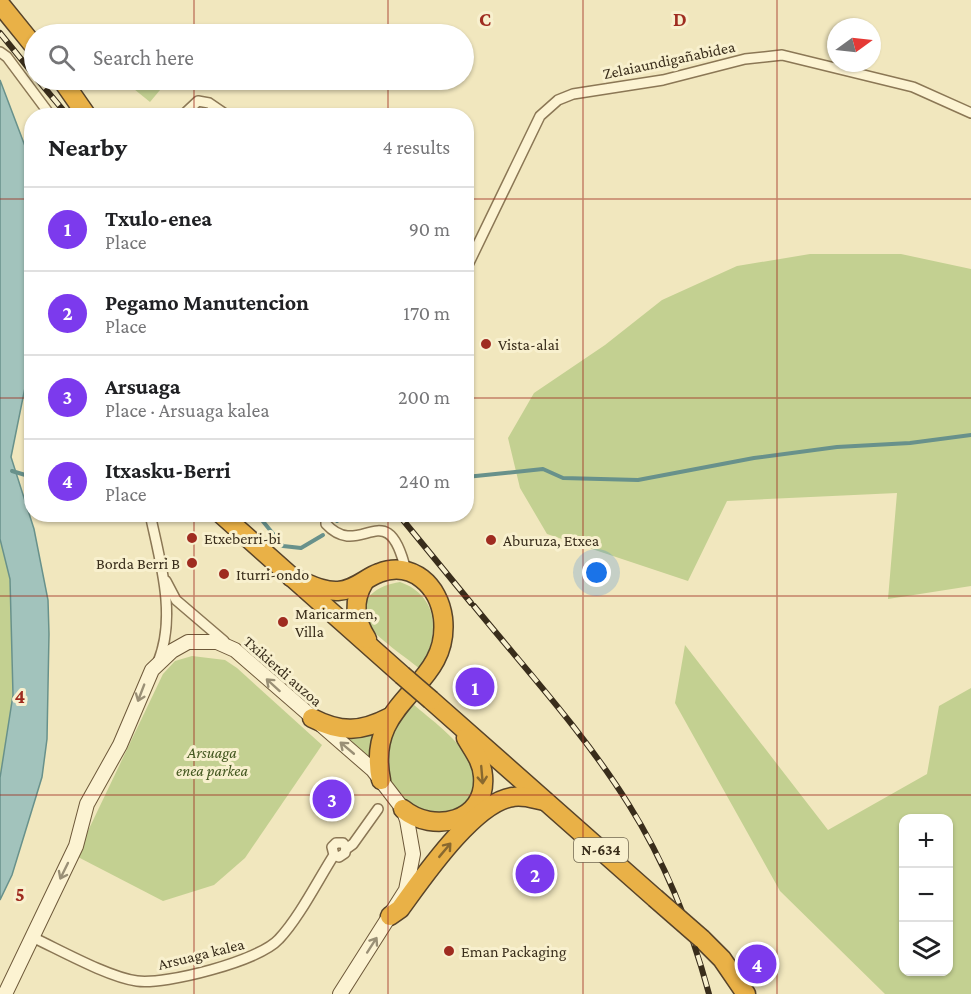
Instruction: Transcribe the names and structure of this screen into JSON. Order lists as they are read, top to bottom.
{
  "streets": {
    "highway": ["N-634"],
    "street": ["Zelaiaundigañabidea", "Txikierdi auzoa", "Arsuaga kalea"]
  },
  "crossings": [
    ["Txikierdi auzoa", "Arsuaga kalea"]
  ],
  "parks": ["Arsuaga enea parkea"],
  "places": [
    "Vista-alai",
    "Etxeberri-bi",
    "Aburuza, Etxea",
    "Borda Berri B",
    "Iturri-ondo",
    "Maricarmen, Villa",
    "Eman Packaging"
  ],
  "north": "right",
  "page": {
    "search": "Search here",
    "heading": ["Nearby", "4 results"],
    "list": [
      {
        "mark": "1",
        "name": "Txulo-enea",
        "note": "Place",
        "value": "90 m"
      },
      {
        "mark": "2",
        "name": "Pegamo Manutencion",
        "note": "Place",
        "value": "170 m"
      },
      {
        "mark": "3",
        "name": "Arsuaga",
        "note": "Place · Arsuaga kalea",
        "value": "200 m"
      },
      {
        "mark": "4",
        "name": "Itxasku-Berri",
        "note": "Place",
        "value": "240 m"
      }
    ],
    "pins": [
      "1",
      "3",
      "2",
      "4"
    ],
    "map_buttons": ["+", "−"]
  },
  "grid": {
    "columns": ["C", "D"],
    "rows": ["4", "5"]
  }
}
